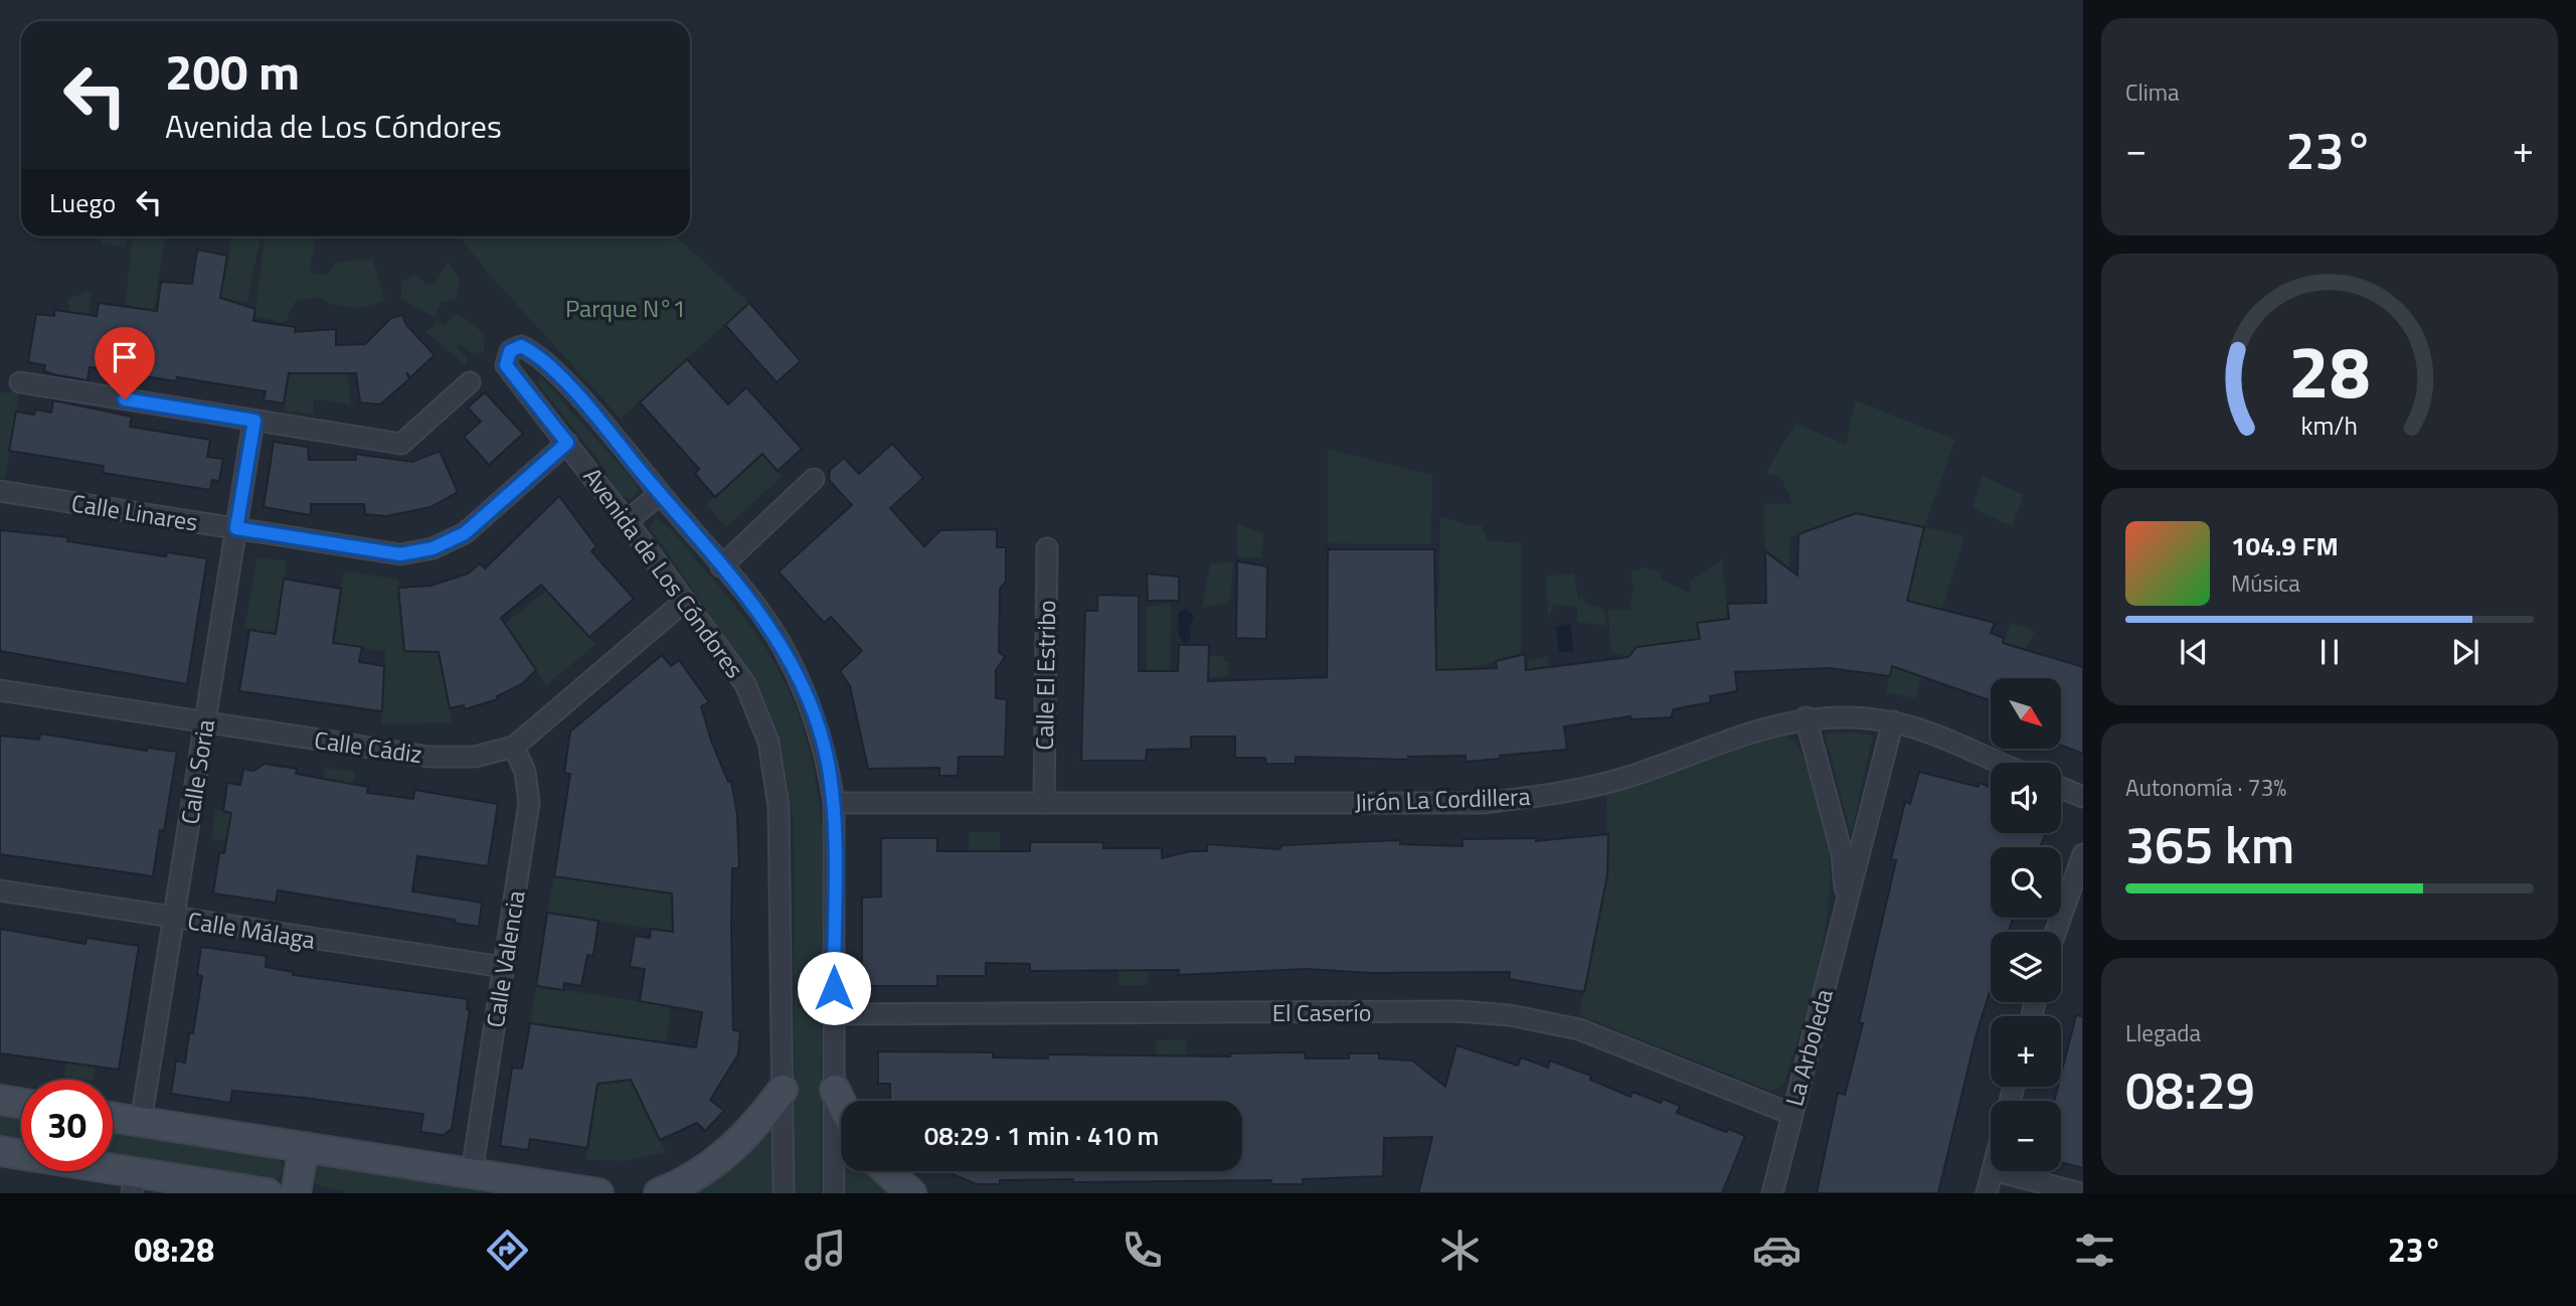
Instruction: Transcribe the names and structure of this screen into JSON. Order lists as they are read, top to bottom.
{
  "streets": {
    "street": [
      "Calle Linares",
      "Avenida de Los Cóndores",
      "Calle El Estribo",
      "Calle Cádiz",
      "Calle Soria",
      "Jirón La Cordillera",
      "Calle Málaga",
      "Calle Valencia",
      "El Caserío",
      "La Arboleda"
    ]
  },
  "crossings": [
    ["Calle Linares", "Avenida de Los Cóndores"],
    ["Calle Linares", "Calle Soria"],
    ["Avenida de Los Cóndores", "Calle Cádiz"],
    ["Avenida de Los Cóndores", "Jirón La Cordillera"],
    ["Avenida de Los Cóndores", "El Caserío"],
    ["Calle El Estribo", "Jirón La Cordillera"],
    ["Calle Cádiz", "Calle Soria"],
    ["Calle Cádiz", "Calle Valencia"],
    ["Calle Soria", "Calle Málaga"],
    ["Jirón La Cordillera", "La Arboleda"],
    ["Calle Málaga", "Calle Valencia"],
    ["El Caserío", "La Arboleda"]
  ],
  "parks": ["Parque N°1"],
  "north": "bottom right",
  "page": {
    "tile": [
      "Clima",
      ["Autonomía · 73%", "365 km"],
      ["Llegada", "08:29"]
    ],
    "turn": ["200 m", "Avenida de Los Cóndores"],
    "heat": ["−", "23°", "+"],
    "then": "Luego",
    "song": ["104.9 FM", "Música"],
    "map_buttons": ["+", "−"],
    "limit": "30",
    "trip": "08:29 · 1 min · 410 m",
    "tabs": ["08:28", "23°"],
    "gauge": ["28", "km/h"]
  }
}
